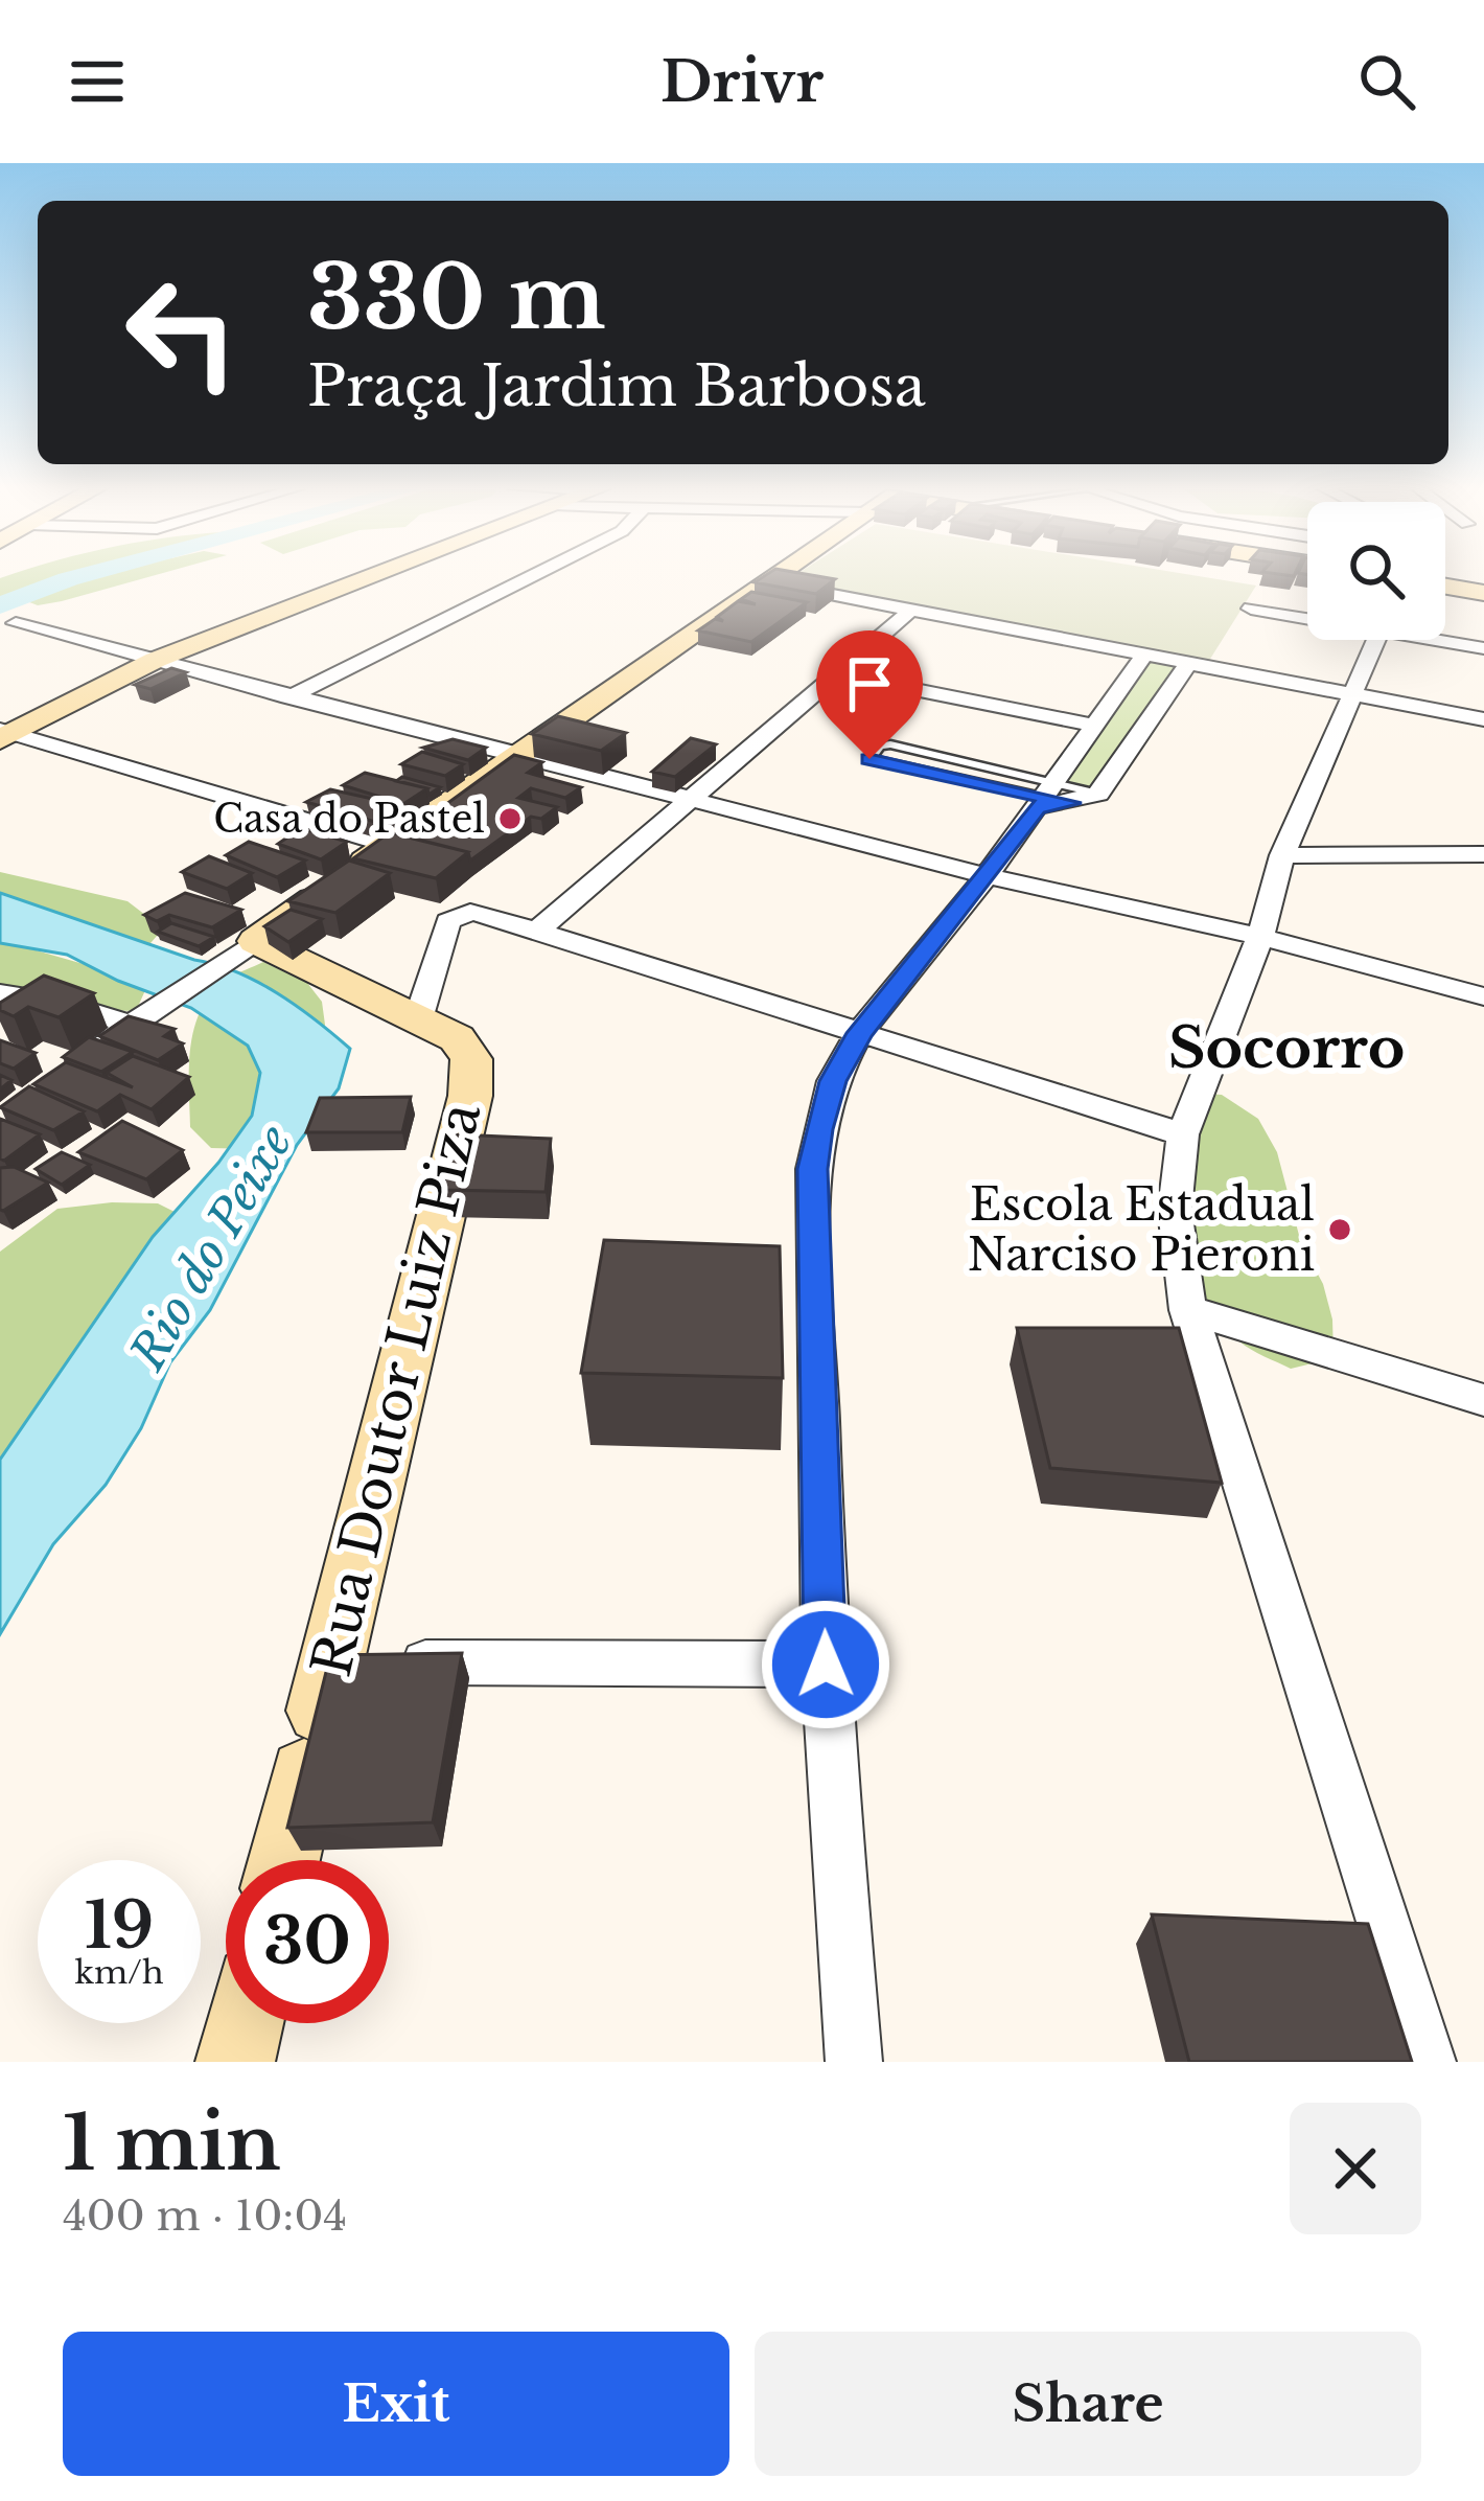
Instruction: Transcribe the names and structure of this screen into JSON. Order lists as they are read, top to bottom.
{
  "streets": {
    "street": ["Rua Doutor Luiz Piza"]
  },
  "districts": ["Socorro"],
  "water": ["Rio do Peixe"],
  "places": ["Casa do Pastel", "Escola Estadual Narciso Pieroni"],
  "page": {
    "header": "Drivr",
    "turn": ["330 m", "Praça Jardim Barbosa"],
    "speed": "19 km/h",
    "limit": "30",
    "heading": ["1 min", "400 m · 10:04"],
    "buttons": ["Exit", "Share"]
  }
}
